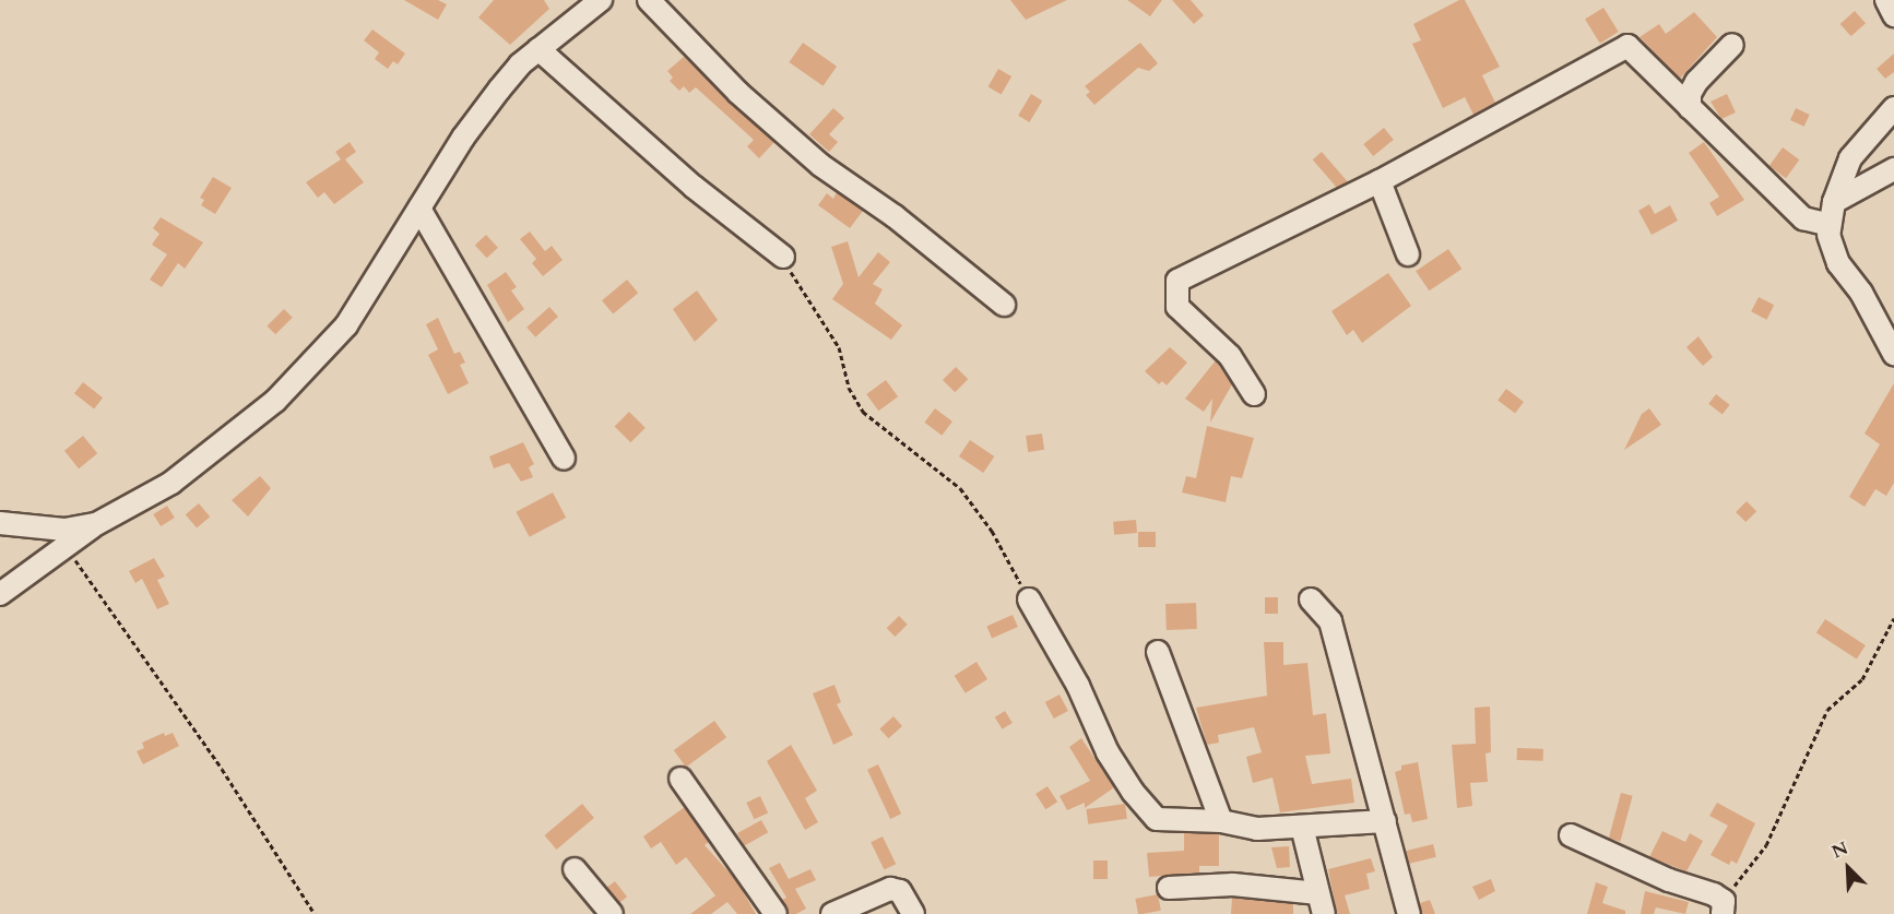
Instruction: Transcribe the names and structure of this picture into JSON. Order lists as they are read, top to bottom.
{
  "north": "top left"
}
